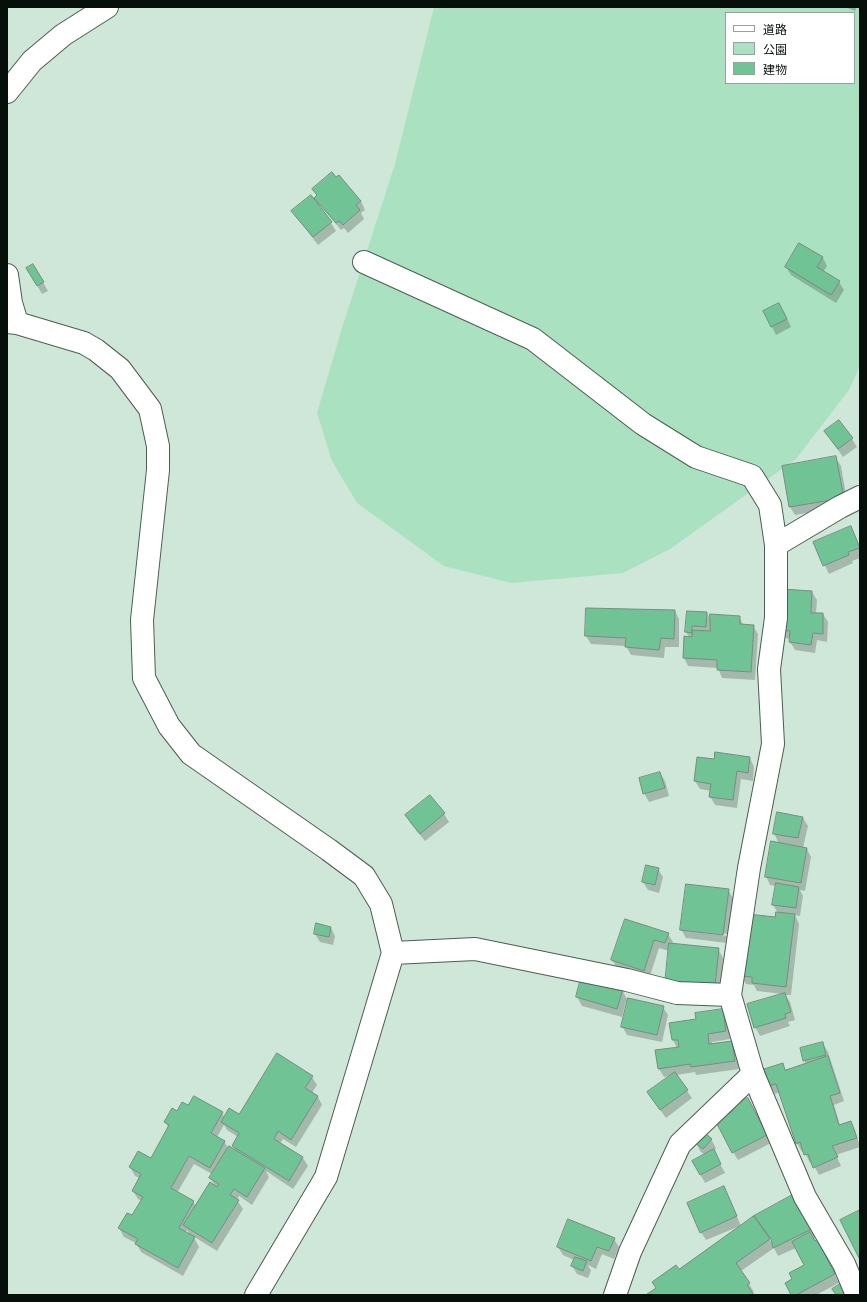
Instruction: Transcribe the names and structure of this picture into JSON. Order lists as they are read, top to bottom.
{
  "legend": ["道路", "公園", "建物"]
}
